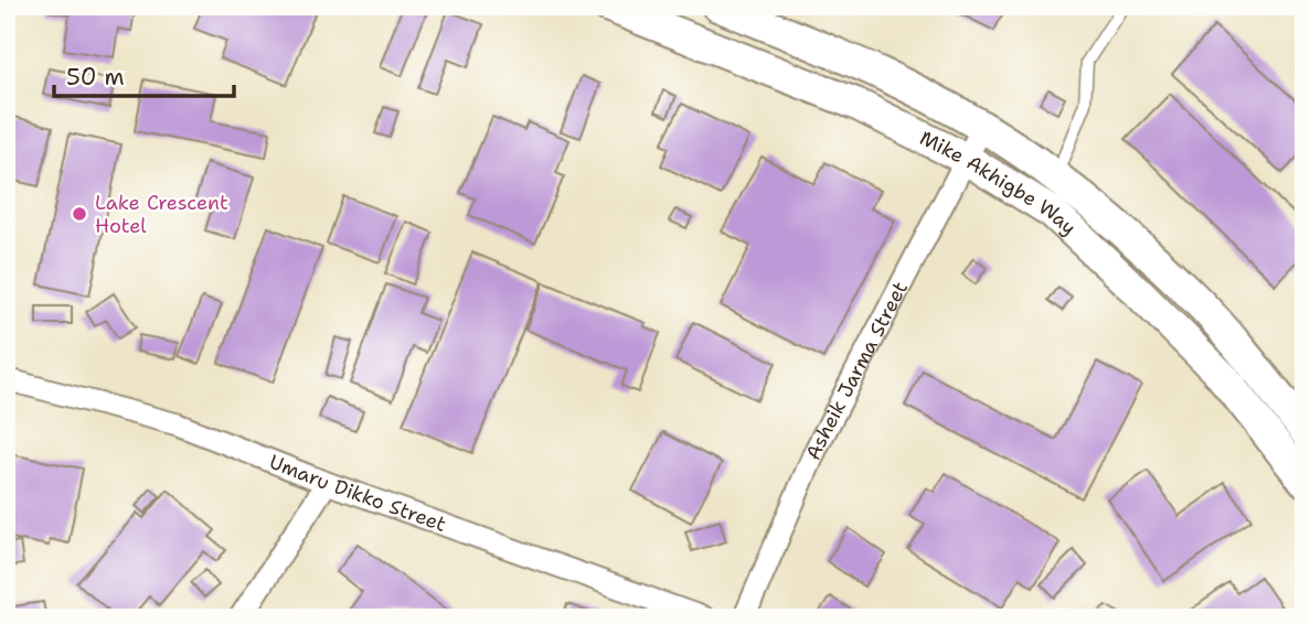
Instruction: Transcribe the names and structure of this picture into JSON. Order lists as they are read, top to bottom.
{
  "streets": {
    "street": ["Mike Akhigbe Way", "Asheik Jarma Street", "Umaru Dikko Street"]
  },
  "crossings": [
    ["Mike Akhigbe Way", "Asheik Jarma Street"]
  ],
  "places": ["Lake Crescent Hotel"],
  "scale_bar": "50 m"
}
